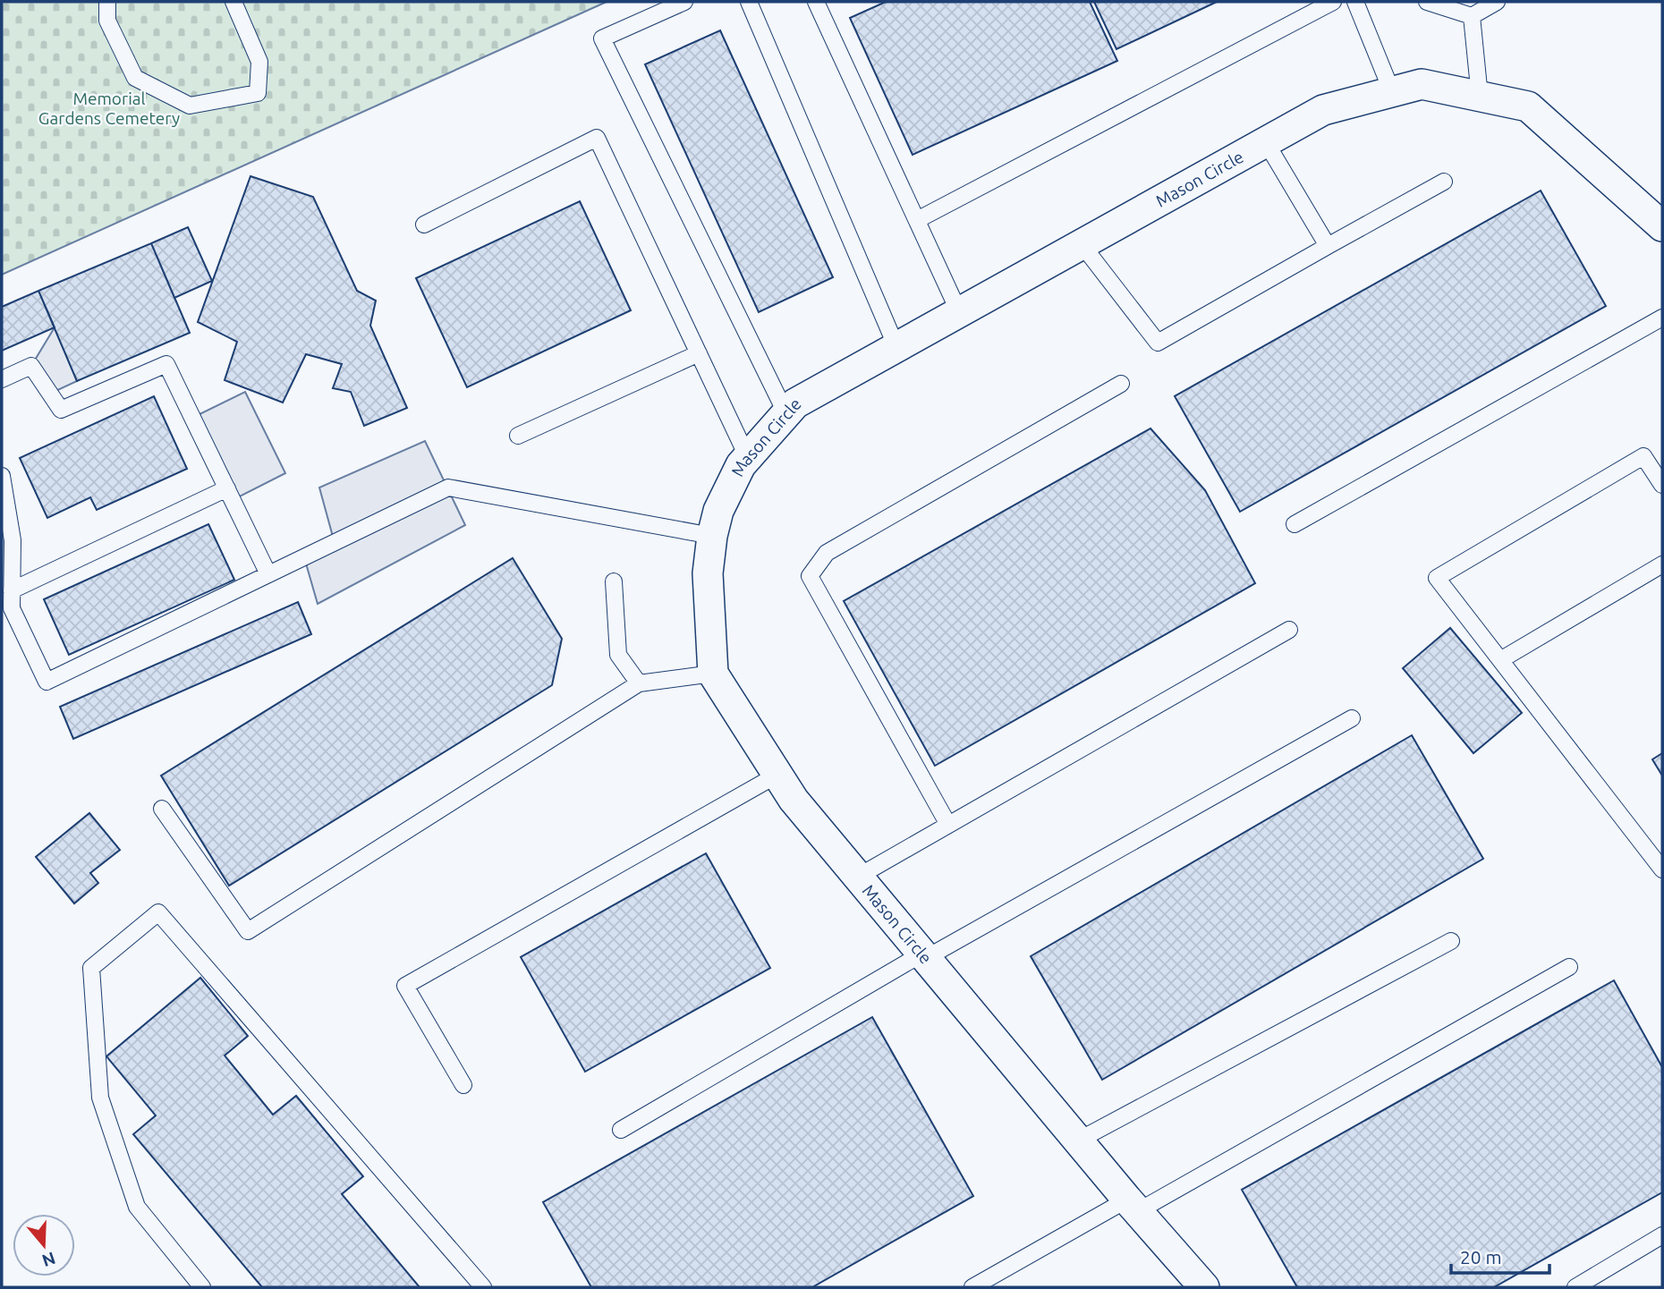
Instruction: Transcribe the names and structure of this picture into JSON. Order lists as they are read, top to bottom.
{
  "streets": {
    "street": ["Mason Circle"]
  },
  "parks": ["Memorial Gardens Cemetery"],
  "scale_bar": "20 m",
  "north": "bottom"
}
